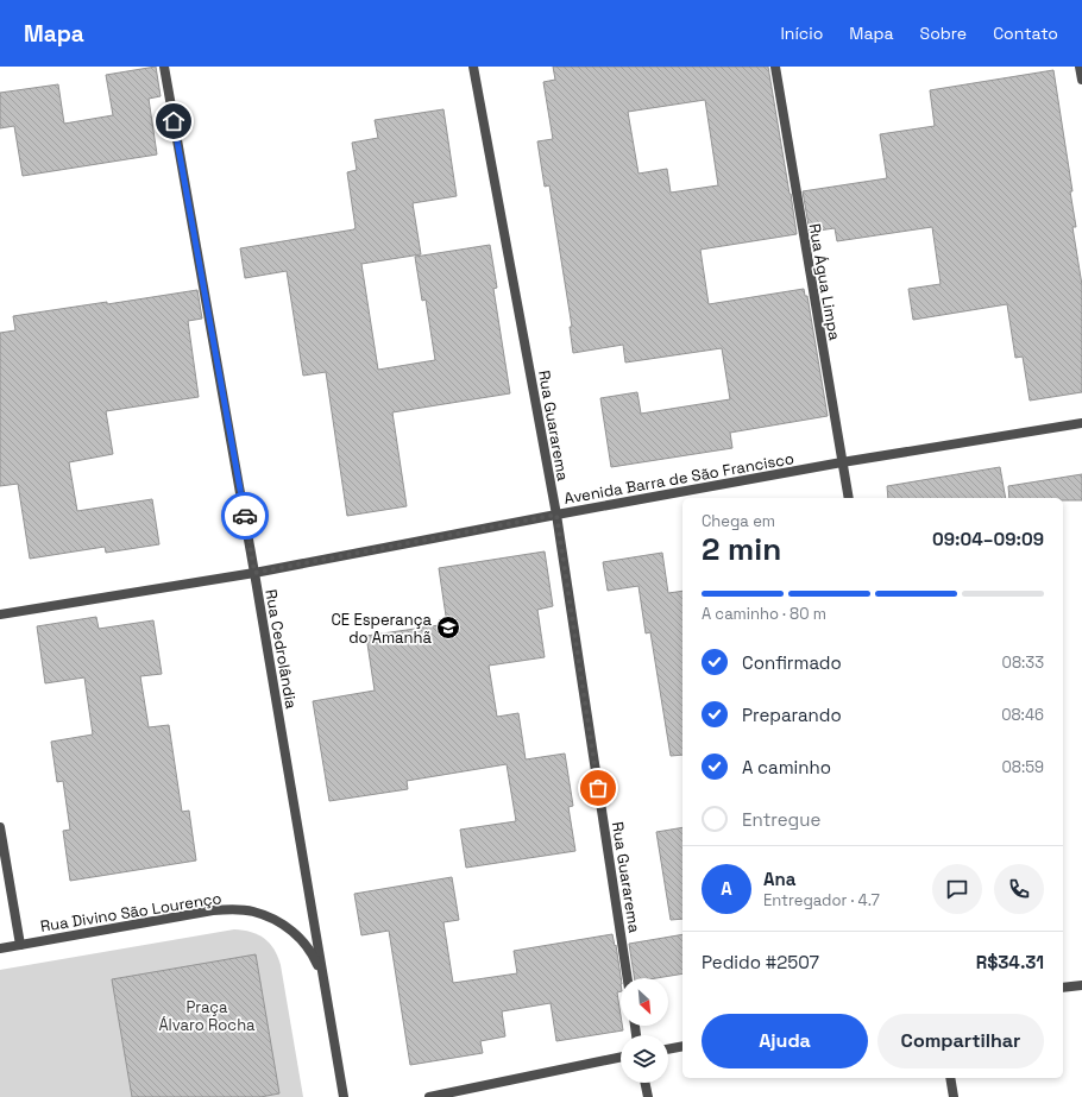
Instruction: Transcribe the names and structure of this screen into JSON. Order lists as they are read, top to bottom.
{
  "streets": {
    "street": [
      "Rua Água Limpa",
      "Rua Guararema",
      "Avenida Barra de São Francisco",
      "Rua Cedrolândia",
      "Rua Divino São Lourenço"
    ]
  },
  "crossings": [
    ["Rua Água Limpa", "Avenida Barra de São Francisco"],
    ["Rua Guararema", "Avenida Barra de São Francisco"],
    ["Avenida Barra de São Francisco", "Rua Cedrolândia"],
    ["Rua Cedrolândia", "Rua Divino São Lourenço"]
  ],
  "parks": ["Praça Álvaro Rocha"],
  "places": {
    "school or university": ["CE Esperança do Amanhã"]
  },
  "north": "bottom right",
  "page": {
    "header": "Mapa",
    "nav": [
      "Início",
      "Mapa",
      "Sobre",
      "Contato"
    ],
    "heading": ["2 min", "Chega em", "09:04–09:09"],
    "panel": [
      "Ana",
      "Entregador · 4.7",
      "Pedido #2507",
      "R$34.31"
    ],
    "bar": "A caminho · 80 m",
    "list": [
      ["Confirmado", "08:33"],
      ["Preparando", "08:46"],
      ["A caminho", "08:59"],
      "Entregue"
    ],
    "round": "A",
    "buttons": ["Ajuda", "Compartilhar"]
  }
}
